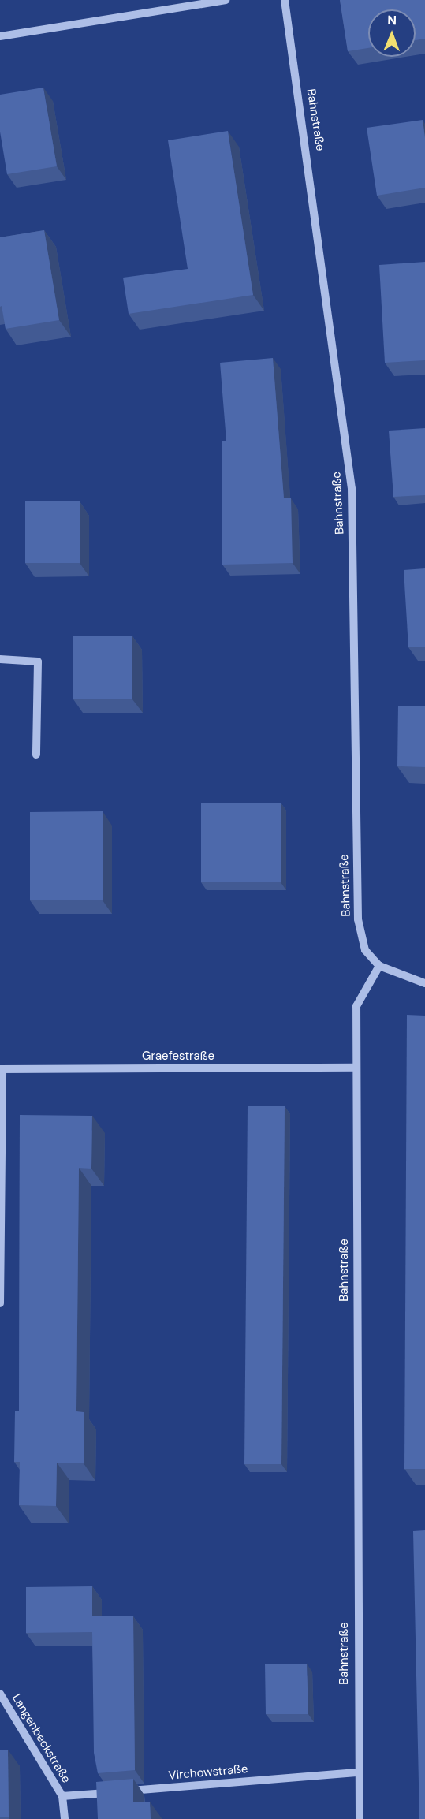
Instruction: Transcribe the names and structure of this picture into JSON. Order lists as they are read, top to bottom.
{
  "streets": {
    "street": [
      "Bahnstraße",
      "Graefestraße",
      "Langenbeckstraße",
      "Virchowstraße"
    ]
  },
  "crossings": [
    ["Bahnstraße", "Graefestraße"],
    ["Bahnstraße", "Virchowstraße"],
    ["Langenbeckstraße", "Virchowstraße"]
  ],
  "north": "top"
}
